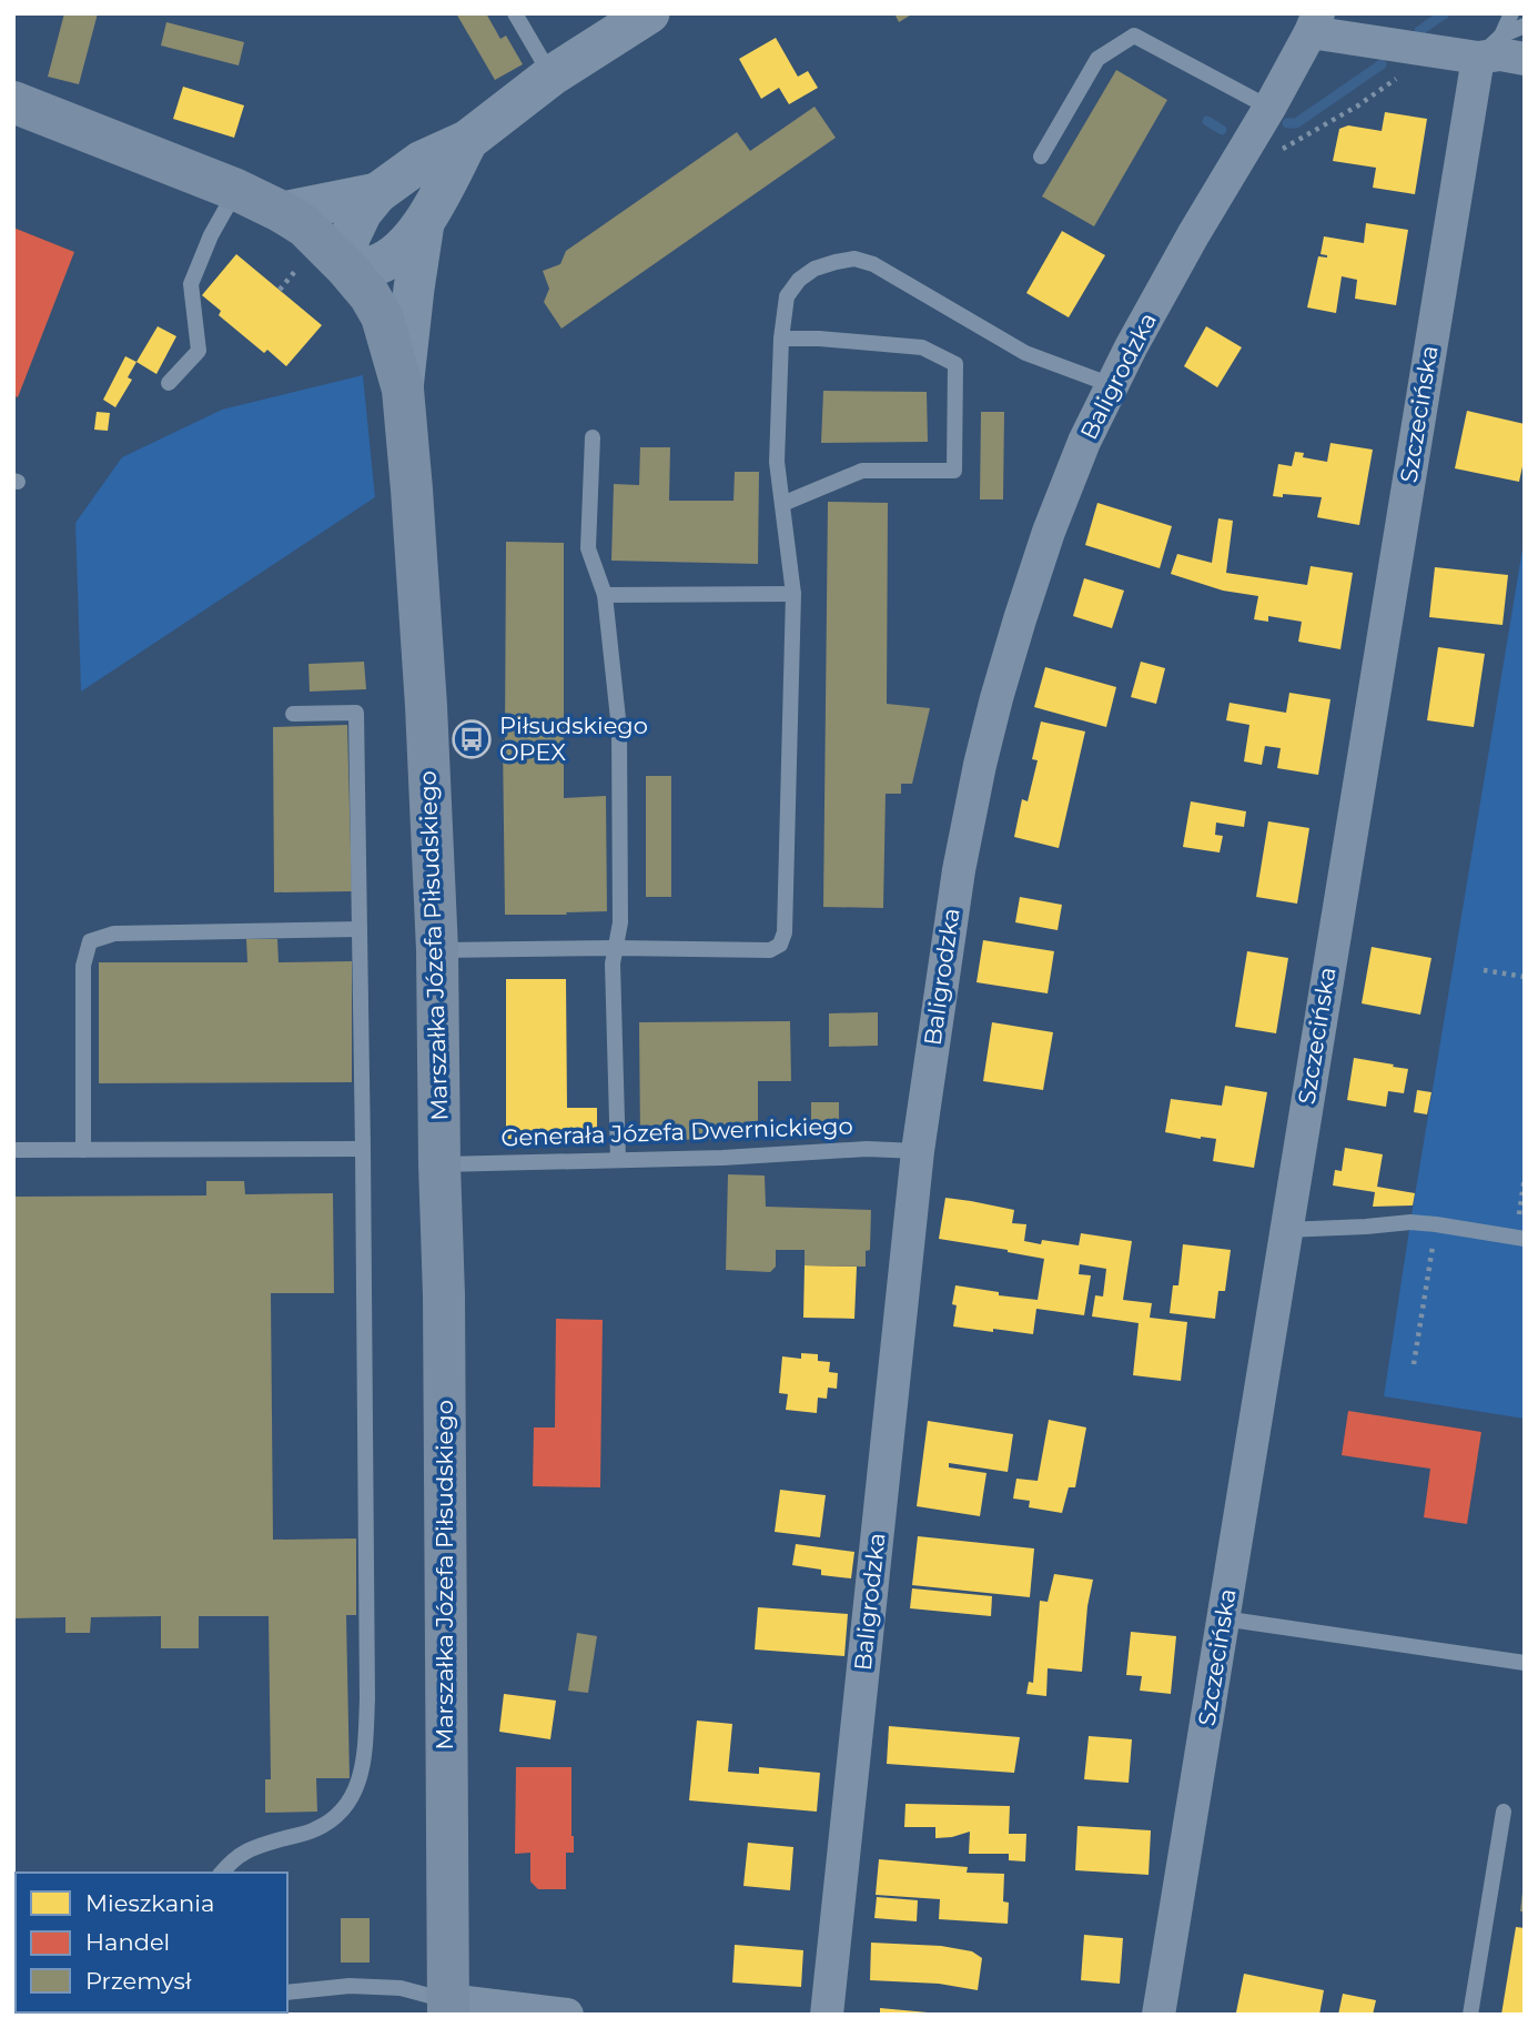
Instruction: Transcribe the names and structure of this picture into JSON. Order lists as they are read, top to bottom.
{
  "streets": {
    "main road": ["Marszałka Józefa Piłsudskiego"],
    "street": ["Baligrodzka", "Szczecińska"],
    "lane": ["Generała Józefa Dwernickiego"]
  },
  "crossings": [
    ["Baligrodzka", "Generała Józefa Dwernickiego"],
    ["Marszałka Józefa Piłsudskiego", "Generała Józefa Dwernickiego"]
  ],
  "places": {
    "bus stop": ["Piłsudskiego OPEX"]
  },
  "legend": ["Mieszkania", "Handel", "Przemysł"]
}
